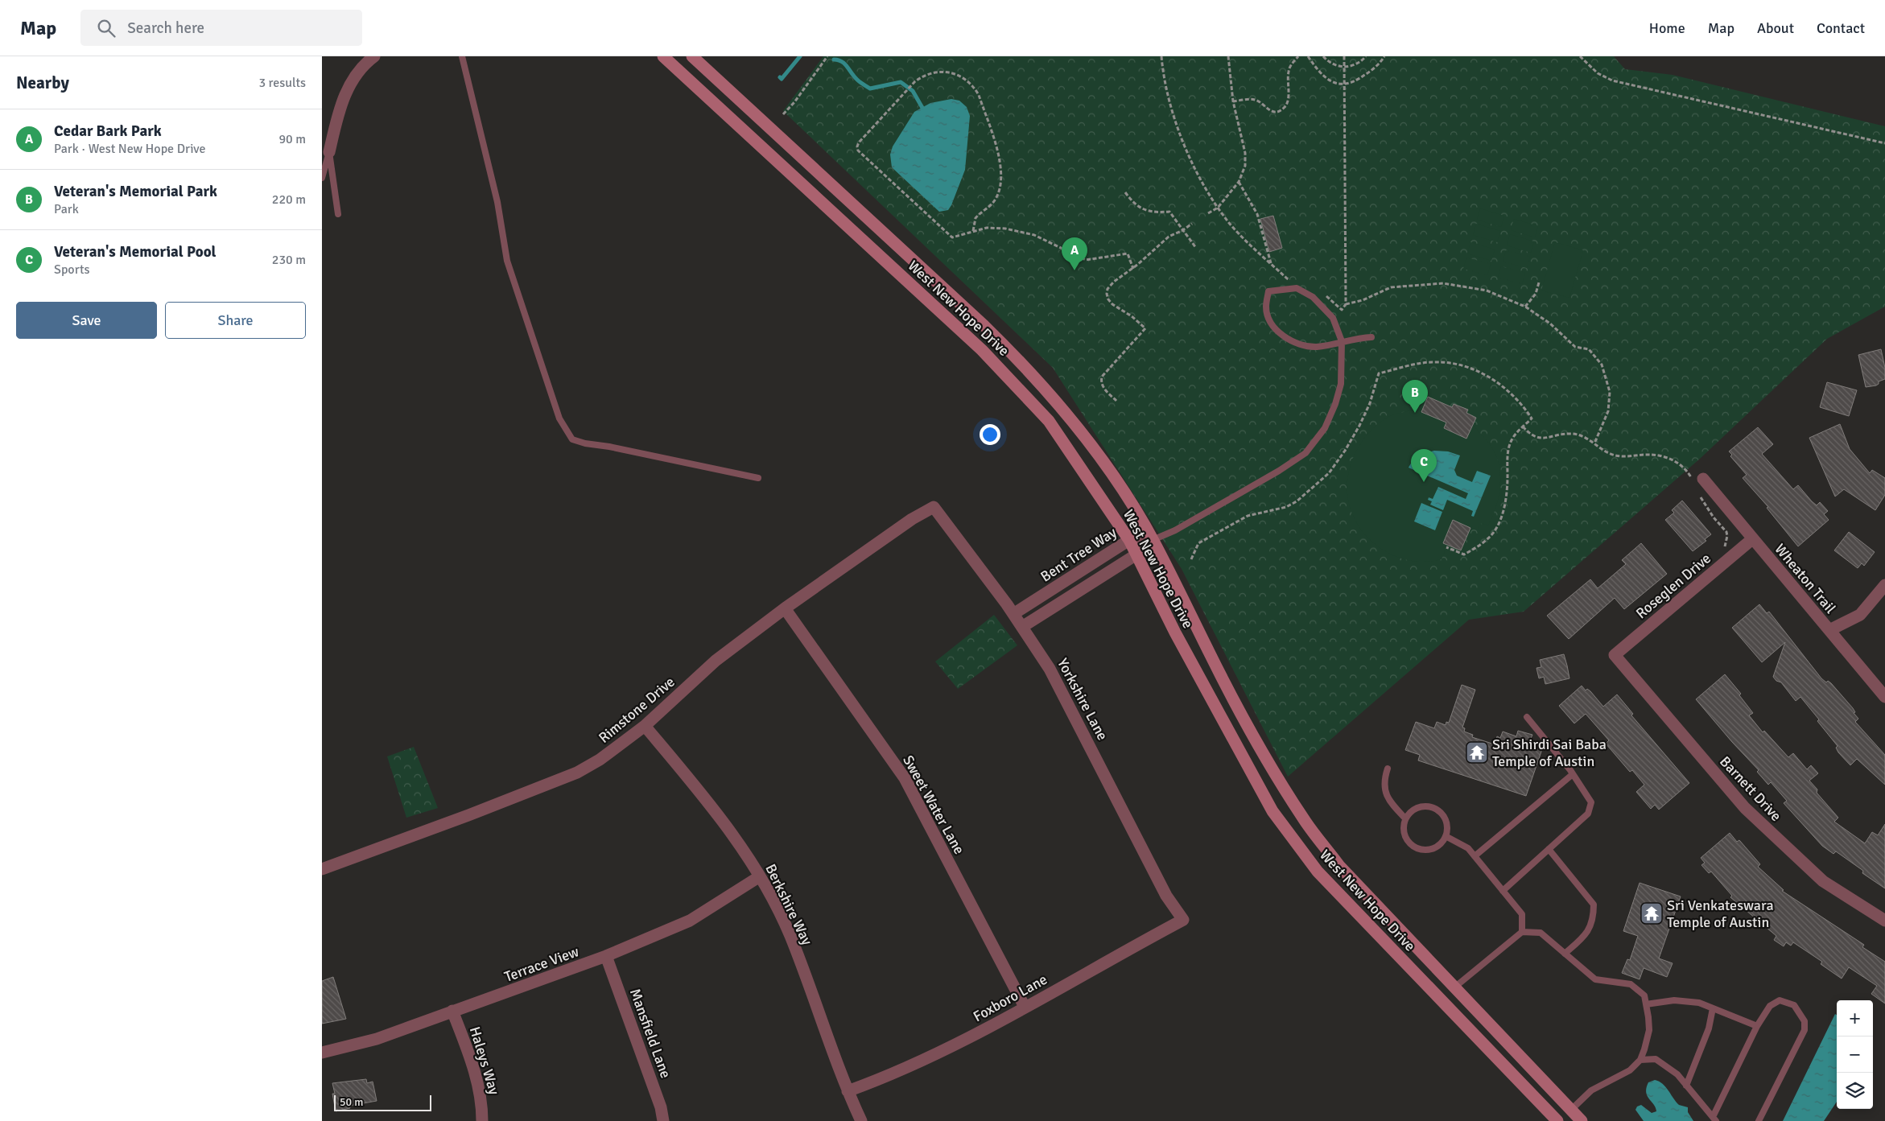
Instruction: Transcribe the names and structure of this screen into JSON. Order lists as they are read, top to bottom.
{
  "streets": {
    "main road": ["West New Hope Drive"],
    "street": [
      "Bent Tree Way",
      "Wheaton Trail",
      "Roseglen Drive",
      "Yorkshire Lane",
      "Rimstone Drive",
      "Barnett Drive",
      "Sweet Water Lane",
      "Berkshire Way",
      "Terrace View",
      "Foxboro Lane",
      "Mansfield Lane",
      "Haleys Way"
    ]
  },
  "crossings": [
    ["West New Hope Drive", "Bent Tree Way"],
    ["Bent Tree Way", "Yorkshire Lane"],
    ["Wheaton Trail", "Roseglen Drive"],
    ["Roseglen Drive", "Barnett Drive"],
    ["Yorkshire Lane", "Rimstone Drive"],
    ["Yorkshire Lane", "Foxboro Lane"],
    ["Rimstone Drive", "Sweet Water Lane"],
    ["Rimstone Drive", "Berkshire Way"],
    ["Sweet Water Lane", "Foxboro Lane"],
    ["Berkshire Way", "Terrace View"],
    ["Berkshire Way", "Foxboro Lane"],
    ["Terrace View", "Mansfield Lane"],
    ["Terrace View", "Haleys Way"]
  ],
  "places": {
    "temple": ["Sri Shirdi Sai Baba Temple of Austin", "Sri Venkateswara Temple of Austin"]
  },
  "scale_bar": "50 m",
  "page": {
    "header": "Map",
    "search": "Search here",
    "nav": [
      "Home",
      "Map",
      "About",
      "Contact"
    ],
    "heading": ["Nearby", "3 results"],
    "list": [
      {
        "mark": "A",
        "name": "Cedar Bark Park",
        "note": "Park · West New Hope Drive",
        "value": "90 m"
      },
      {
        "mark": "B",
        "name": "Veteran's Memorial Park",
        "note": "Park",
        "value": "220 m"
      },
      {
        "mark": "C",
        "name": "Veteran's Memorial Pool",
        "note": "Sports",
        "value": "230 m"
      }
    ],
    "pins": ["A", "B", "C"],
    "buttons": ["Save", "Share"],
    "map_buttons": ["+", "−"],
    "scale": "50 m"
  }
}
